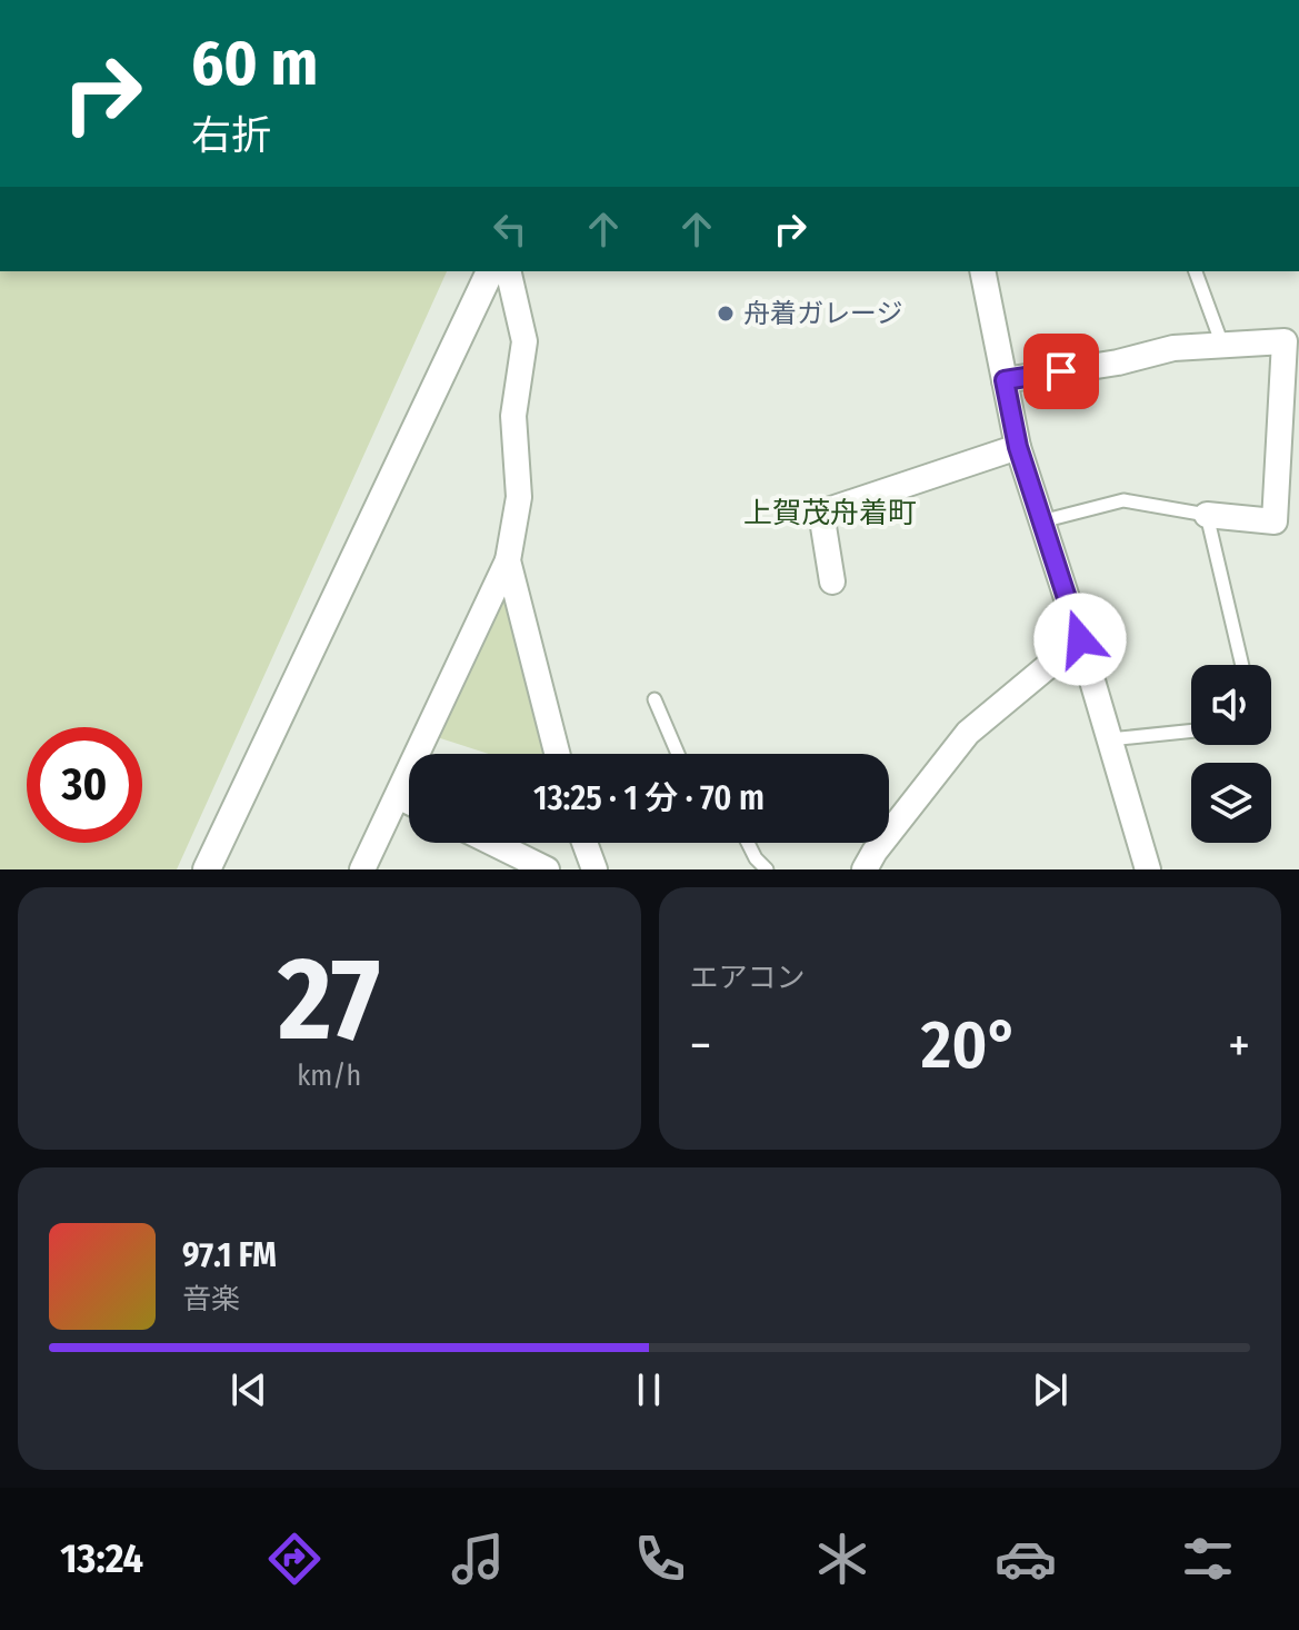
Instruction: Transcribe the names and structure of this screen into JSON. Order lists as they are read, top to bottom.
{
  "districts": ["上賀茂舟着町"],
  "places": ["舟着ガレージ"],
  "page": {
    "turn": ["60 m", "右折"],
    "limit": "30",
    "trip": "13:25 · 1 分 · 70 m",
    "tile": [
      ["27", "km/h"],
      "エアコン"
    ],
    "heat": ["−", "20°", "+"],
    "song": ["97.1 FM", "音楽"],
    "tabs": "13:24"
  }
}
